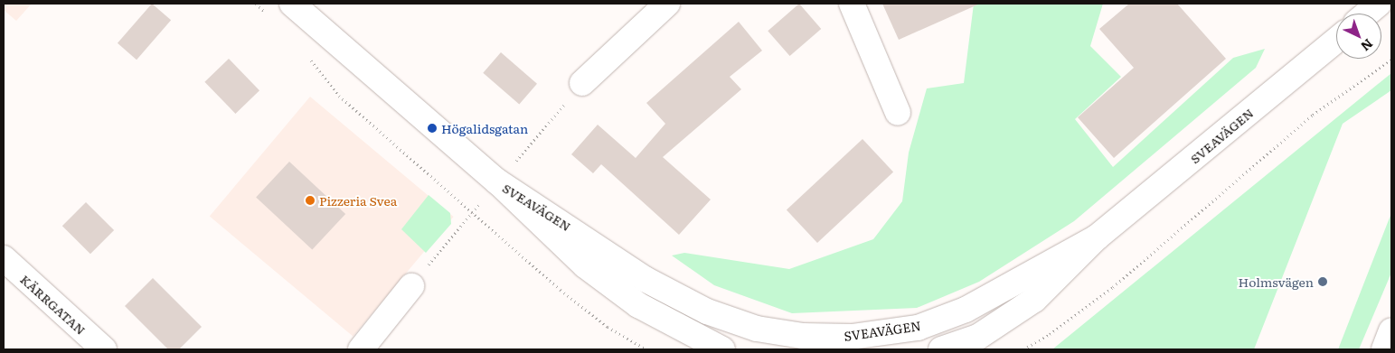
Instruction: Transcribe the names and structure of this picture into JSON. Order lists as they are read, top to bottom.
{
  "streets": {
    "main road": ["SVEAVÄGEN", "KÄRRGATAN"]
  },
  "places": ["Högalidsgatan", "Pizzeria Svea", "Holmsvägen"],
  "north": "bottom right"
}
